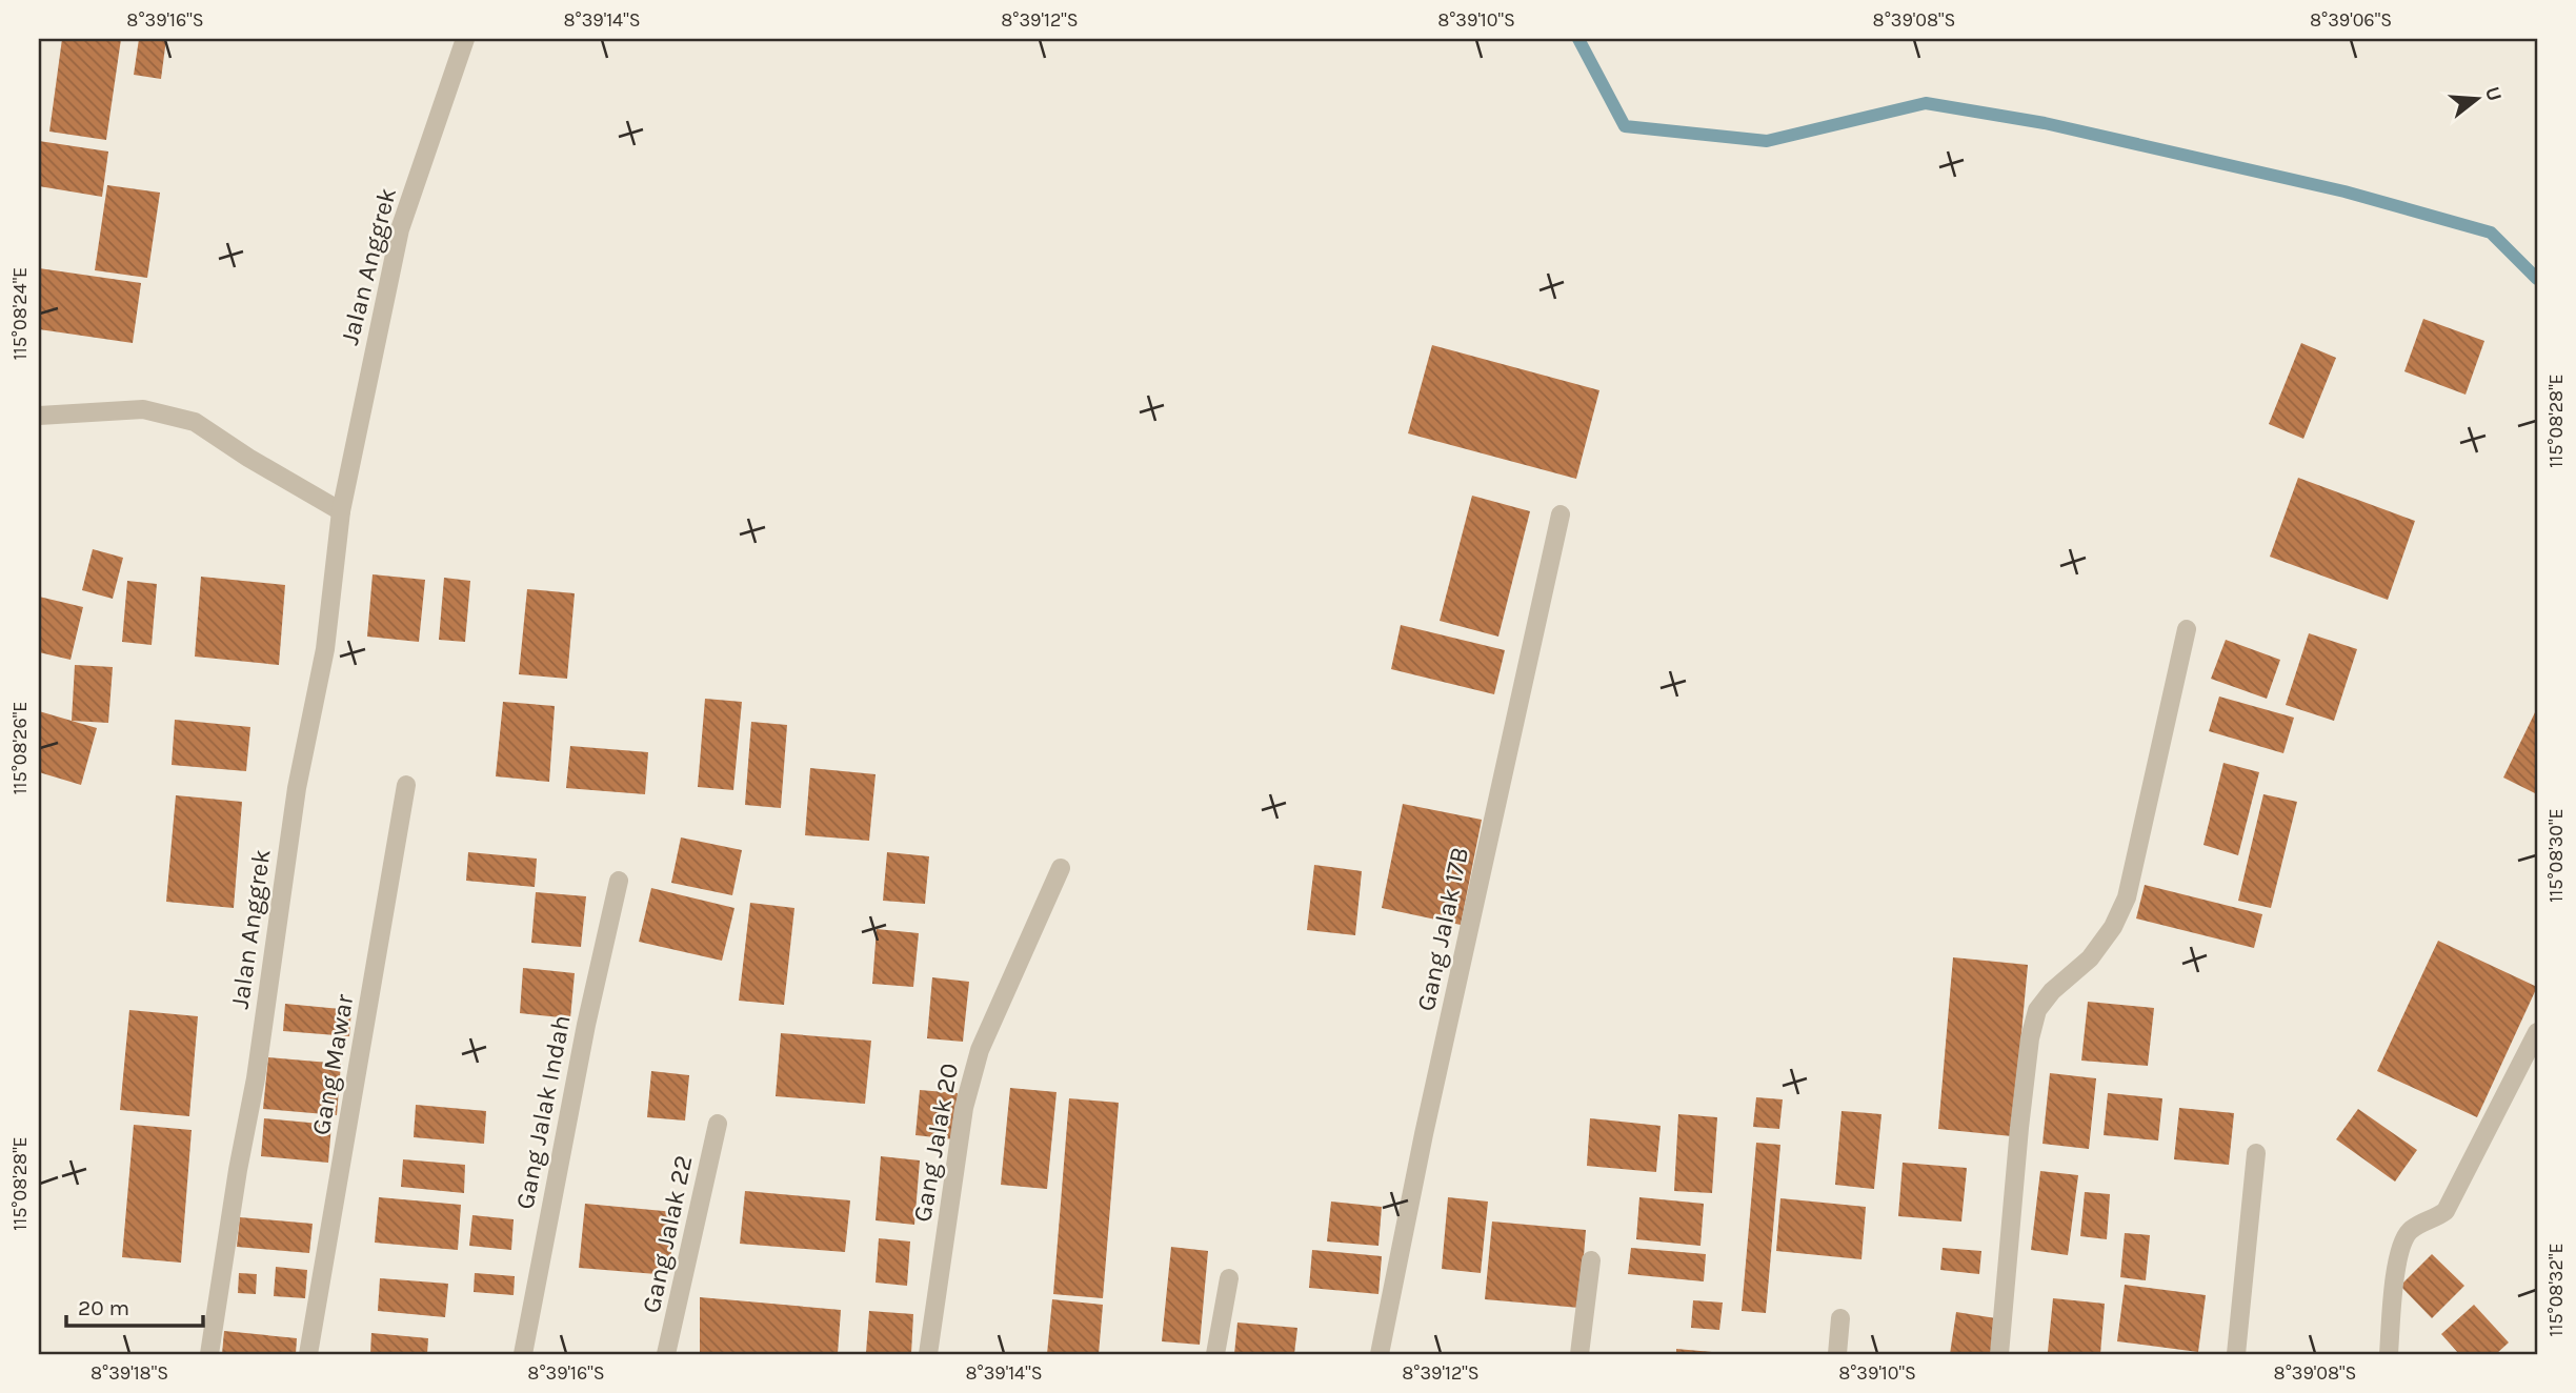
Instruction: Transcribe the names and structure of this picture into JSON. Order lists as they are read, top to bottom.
{
  "streets": {
    "street": [
      "Jalan Anggrek",
      "Gang Jalak 17B",
      "Gang Mawar",
      "Gang Jalak Indah",
      "Gang Jalak 20",
      "Gang Jalak 22"
    ]
  },
  "scale_bar": "20 m",
  "north": "right",
  "coordinates": [
    "8°39'16\"S",
    "8°39'14\"S",
    "8°39'12\"S",
    "8°39'10\"S",
    "8°39'08\"S",
    "8°39'06\"S",
    "115°08'24\"E",
    "115°08'28\"E",
    "115°08'26\"E",
    "115°08'30\"E",
    "115°08'32\"E",
    "8°39'18\"S"
  ]
}
